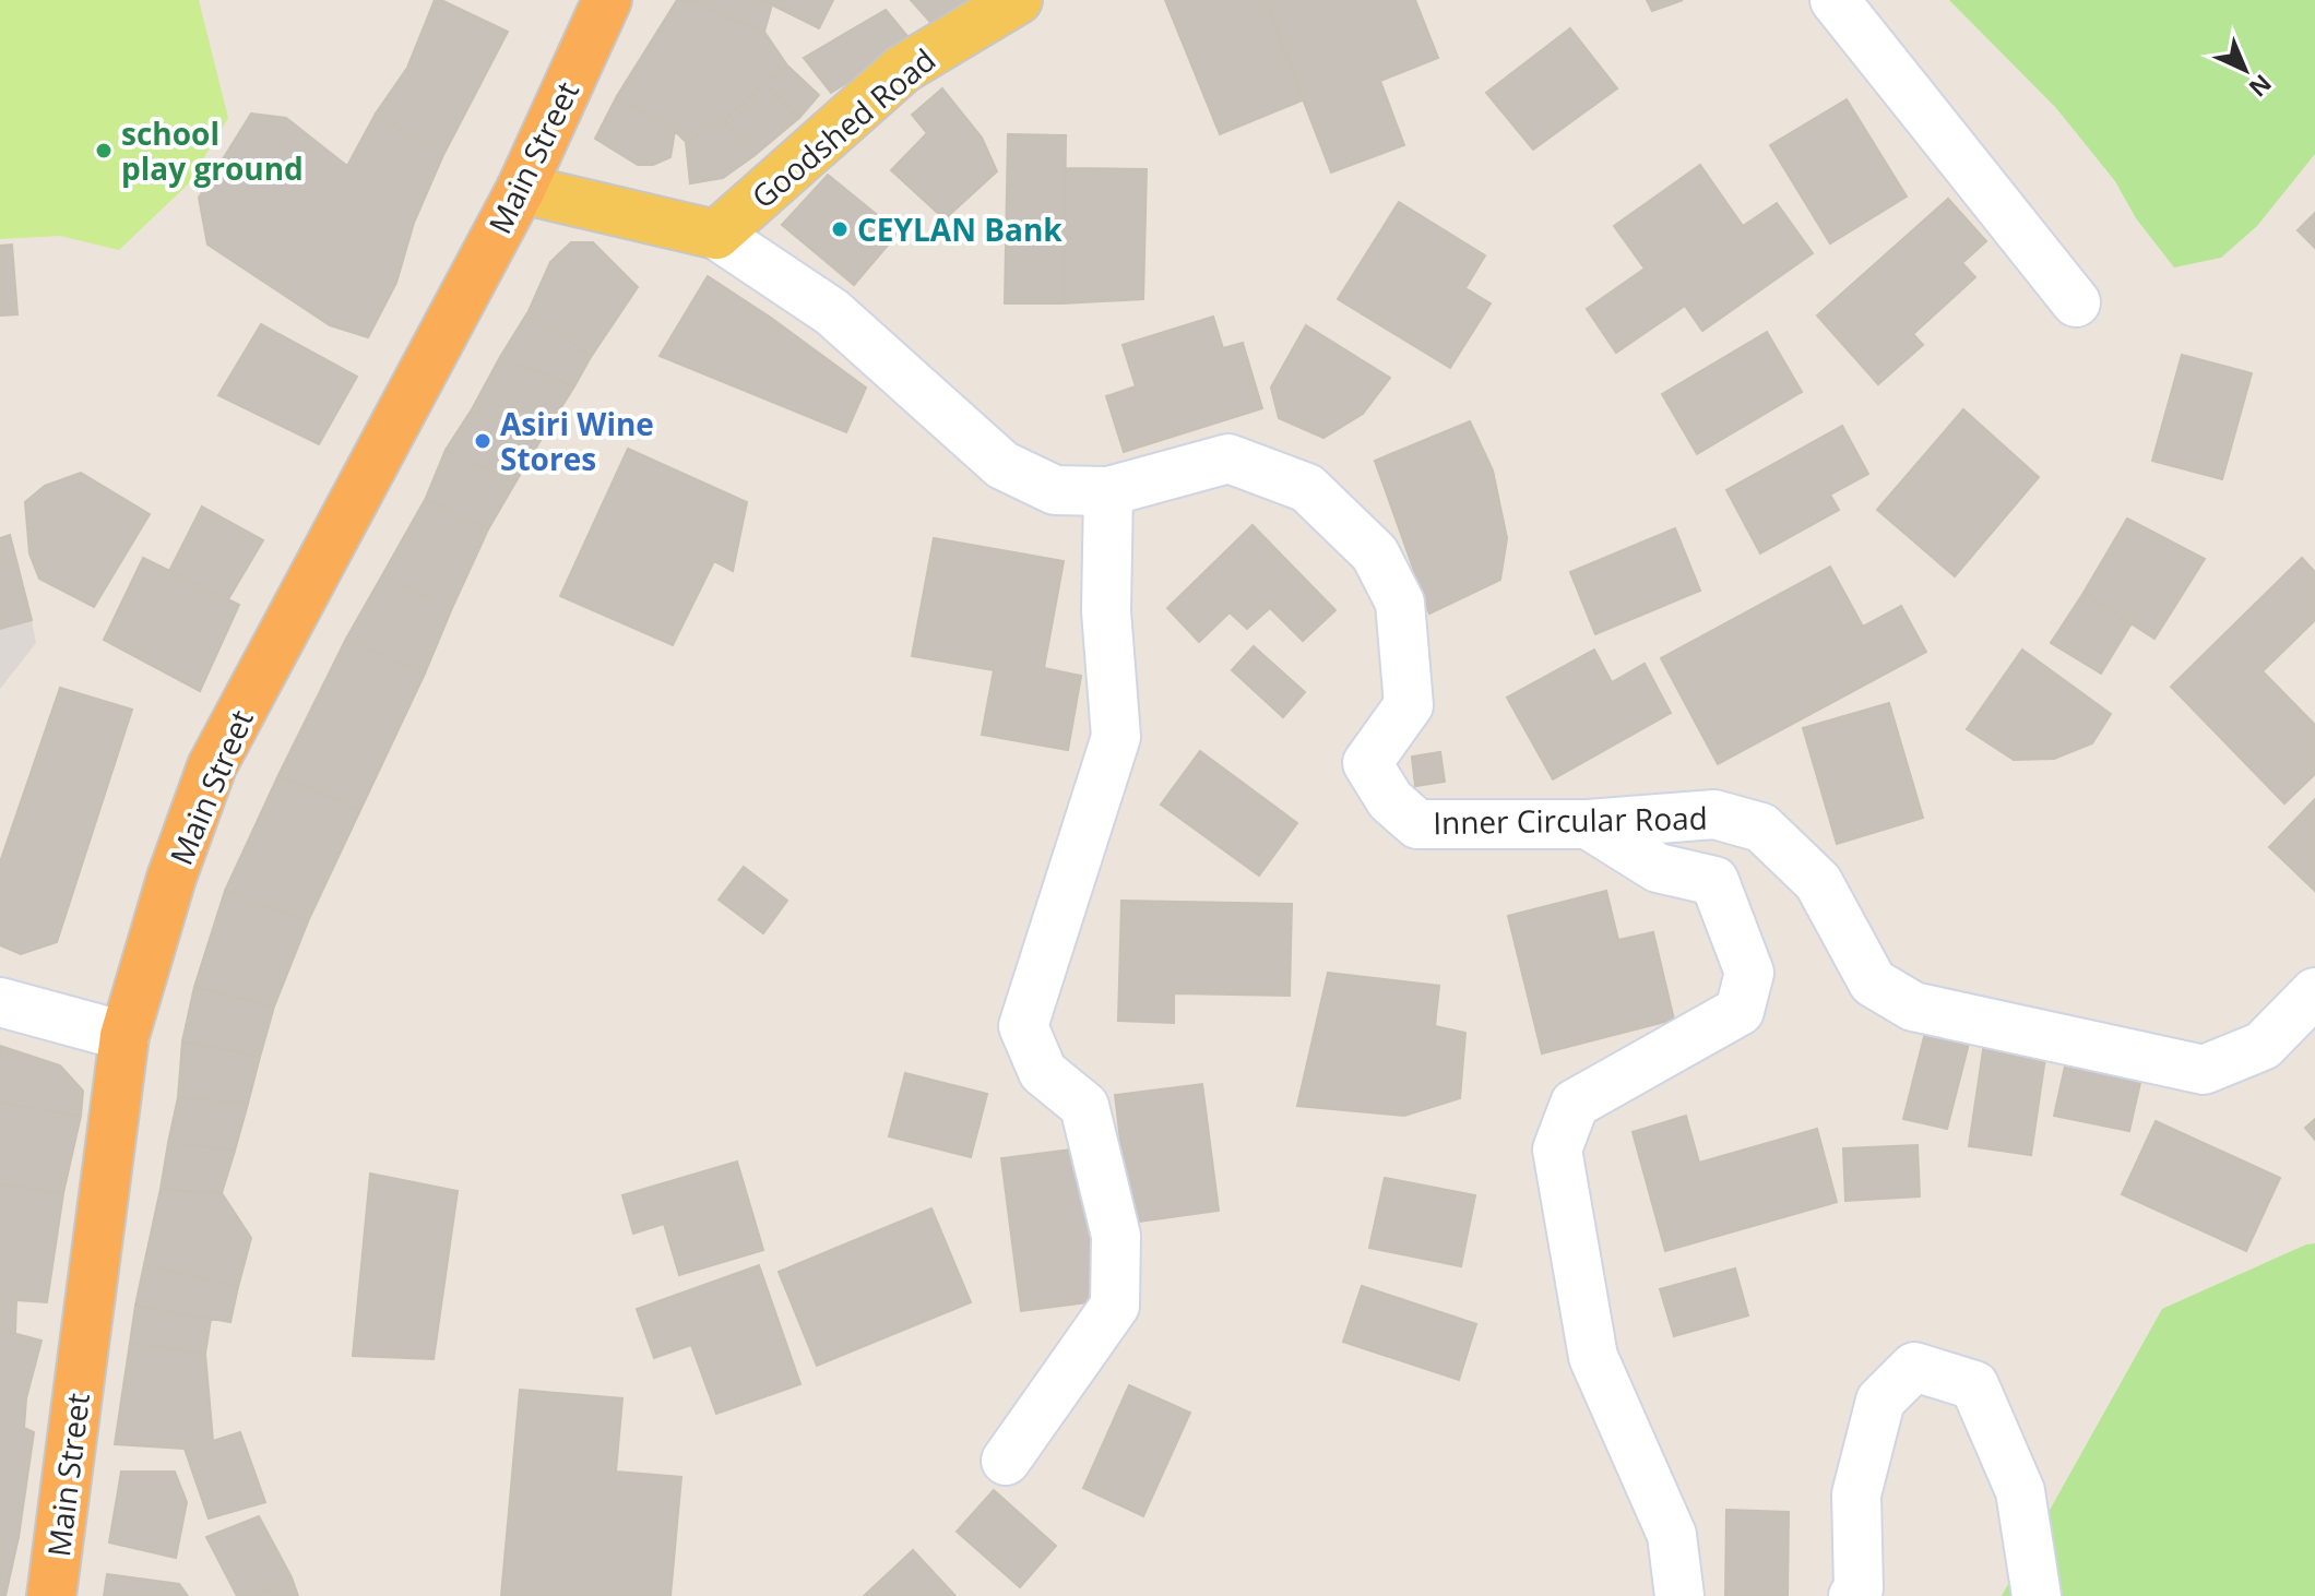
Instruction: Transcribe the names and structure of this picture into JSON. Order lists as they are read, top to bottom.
{
  "streets": {
    "highway": ["Main Street"],
    "main road": ["Goodshed Road", "Inner Circular Road"]
  },
  "crossings": [
    ["Goodshed Road", "Inner Circular Road"],
    ["Main Street", "Inner Circular Road"]
  ],
  "places": ["school play ground", "CEYLAN Bank", "Asiri Wine Stores"],
  "north": "bottom right"
}
